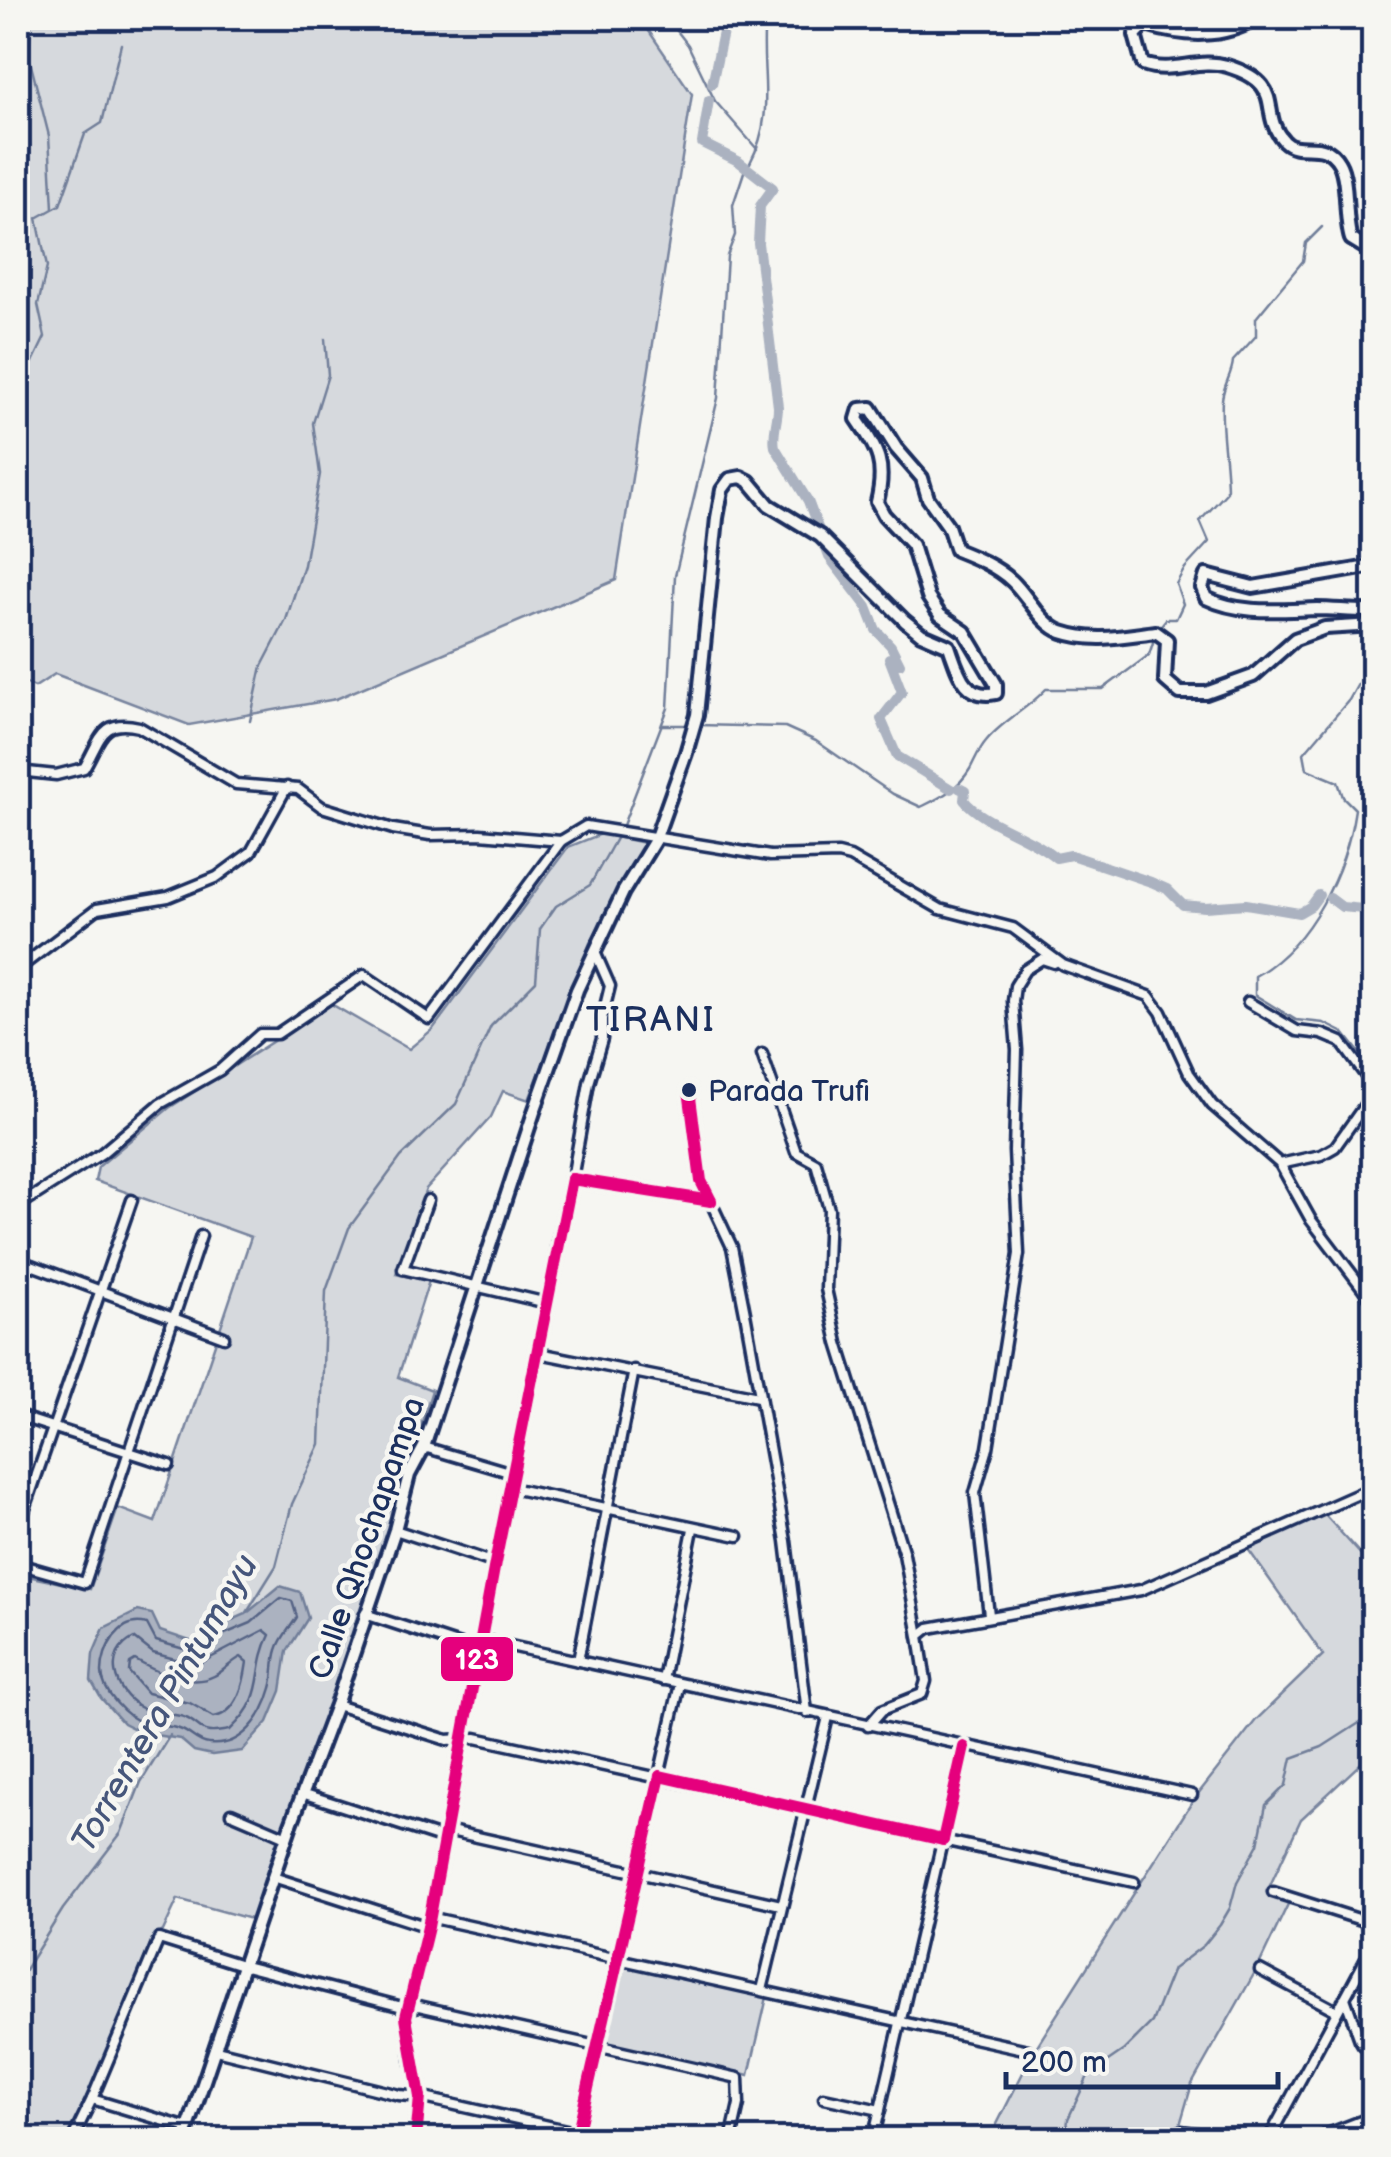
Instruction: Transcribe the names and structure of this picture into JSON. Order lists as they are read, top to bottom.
{
  "streets": {
    "street": ["Calle Qhochapampa"]
  },
  "districts": ["TIRANI"],
  "water": ["Torrentera Pintumayu"],
  "places": ["Parada Trufi"],
  "lines": ["transit line 123"],
  "scale_bar": "200 m"
}
